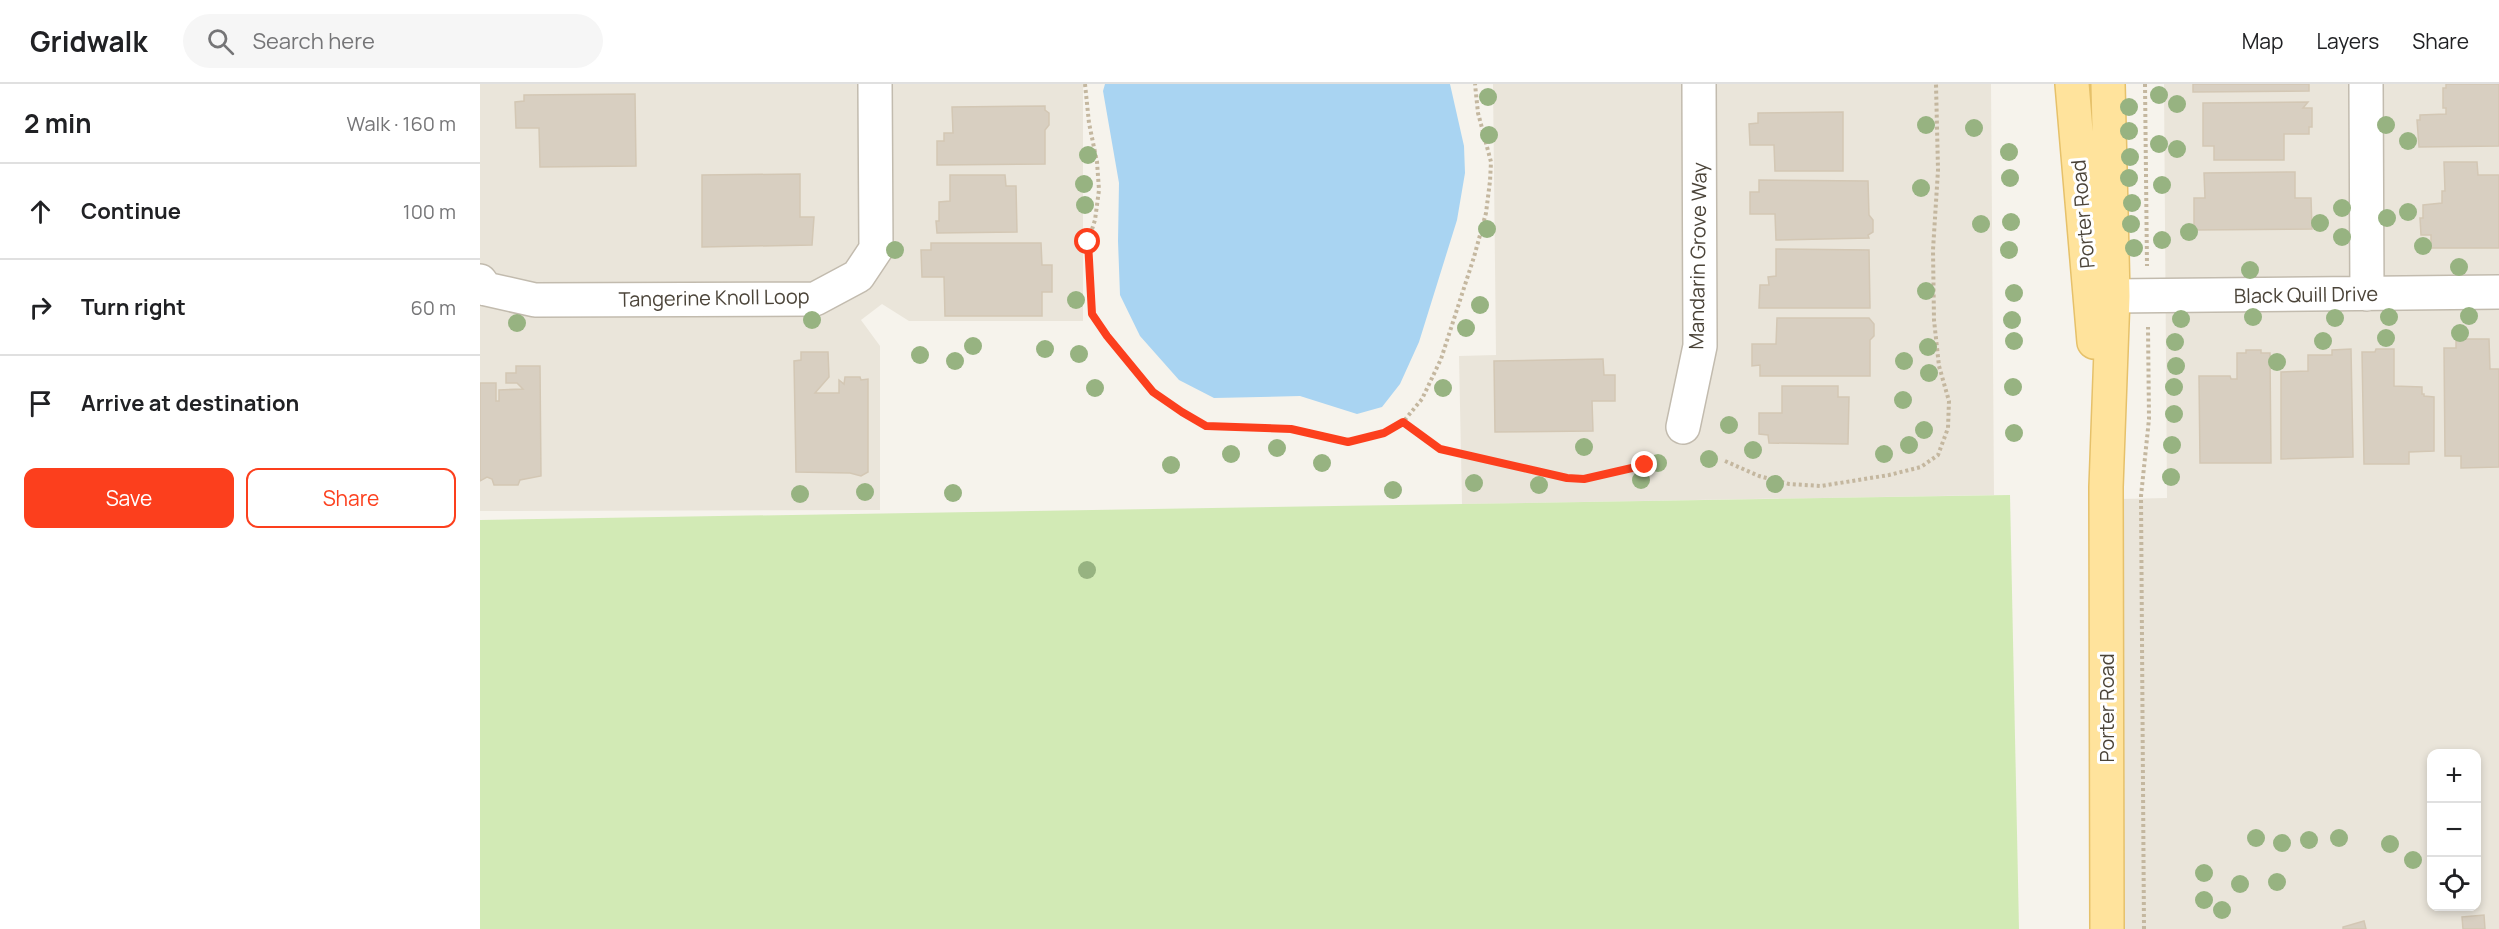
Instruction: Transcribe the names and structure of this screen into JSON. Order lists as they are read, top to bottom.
{
  "streets": {
    "main road": ["Porter Road"],
    "street": ["Mandarin Grove Way", "Black Quill Drive", "Tangerine Knoll Loop"]
  },
  "crossings": [
    ["Porter Road", "Black Quill Drive"]
  ],
  "page": {
    "header": "Gridwalk",
    "search": "Search here",
    "nav": ["Map", "Layers", "Share"],
    "heading": ["2 min", "Walk · 160 m"],
    "list": [
      ["Continue", "100 m"],
      ["Turn right", "60 m"],
      "Arrive at destination"
    ],
    "buttons": ["Save", "Share"],
    "map_buttons": ["+", "−"]
  }
}
